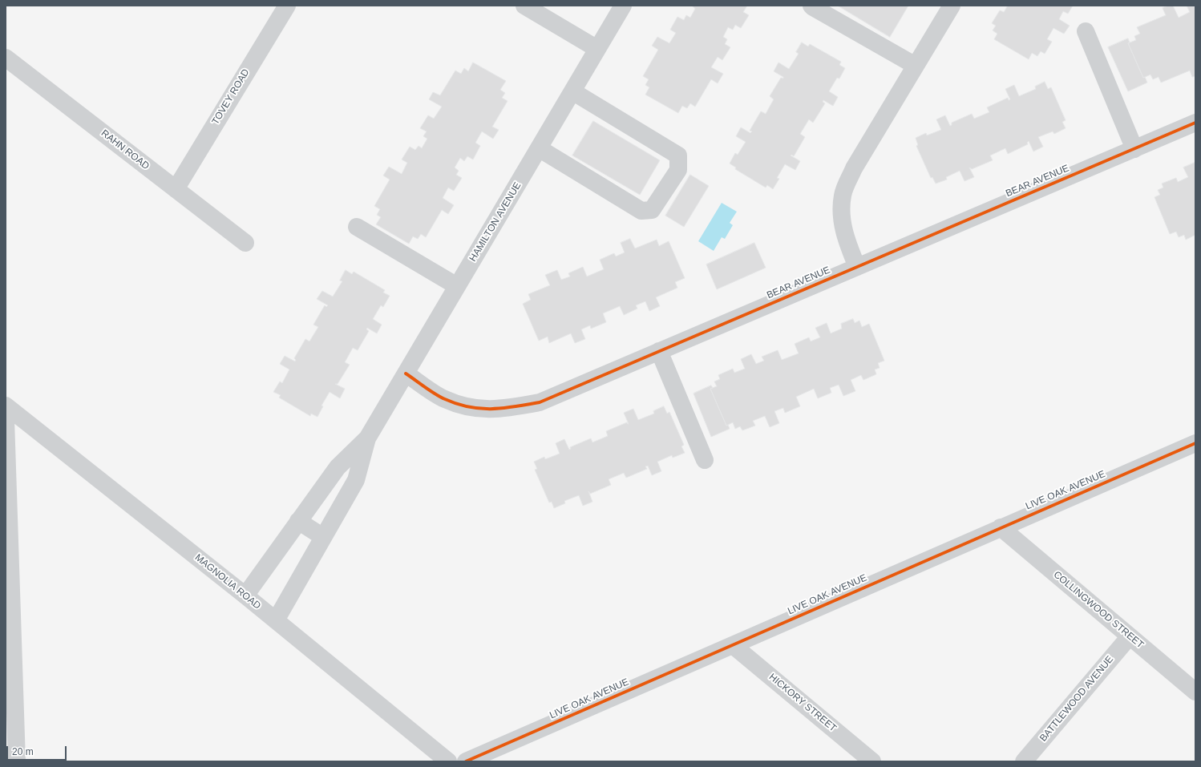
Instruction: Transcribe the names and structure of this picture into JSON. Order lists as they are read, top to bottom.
{
  "streets": {
    "street": [
      "TOVEY ROAD",
      "RAHN ROAD",
      "BEAR AVENUE",
      "HAMILTON AVENUE",
      "LIVE OAK AVENUE",
      "MAGNOLIA ROAD",
      "COLLINGWOOD STREET",
      "BATTLEWOOD AVENUE",
      "HICKORY STREET"
    ]
  },
  "crossings": [
    ["TOVEY ROAD", "RAHN ROAD"],
    ["BEAR AVENUE", "HAMILTON AVENUE"],
    ["HAMILTON AVENUE", "MAGNOLIA ROAD"],
    ["LIVE OAK AVENUE", "COLLINGWOOD STREET"],
    ["LIVE OAK AVENUE", "HICKORY STREET"],
    ["COLLINGWOOD STREET", "BATTLEWOOD AVENUE"]
  ],
  "scale_bar": "20 m"
}
